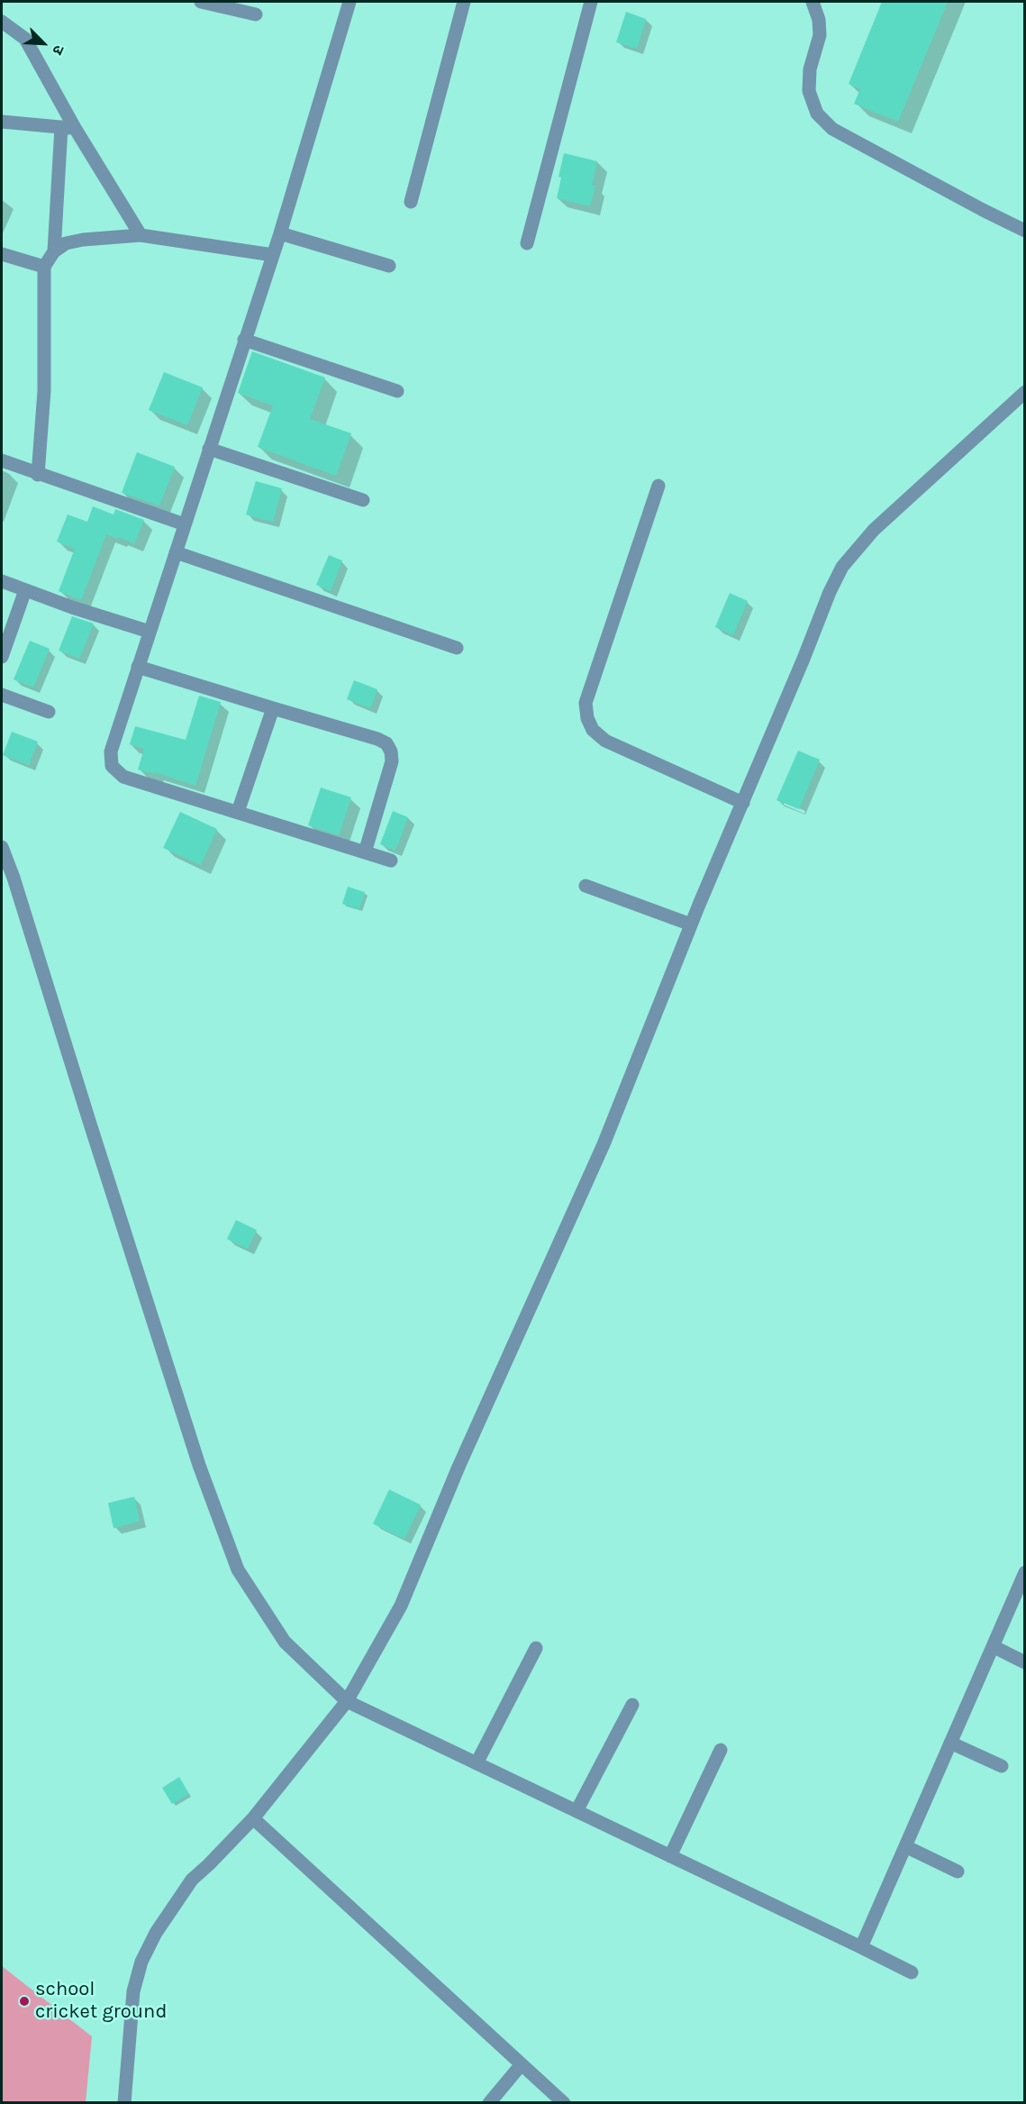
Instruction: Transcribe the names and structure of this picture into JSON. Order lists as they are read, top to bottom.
{
  "places": ["school cricket ground"],
  "north": "bottom right"
}
